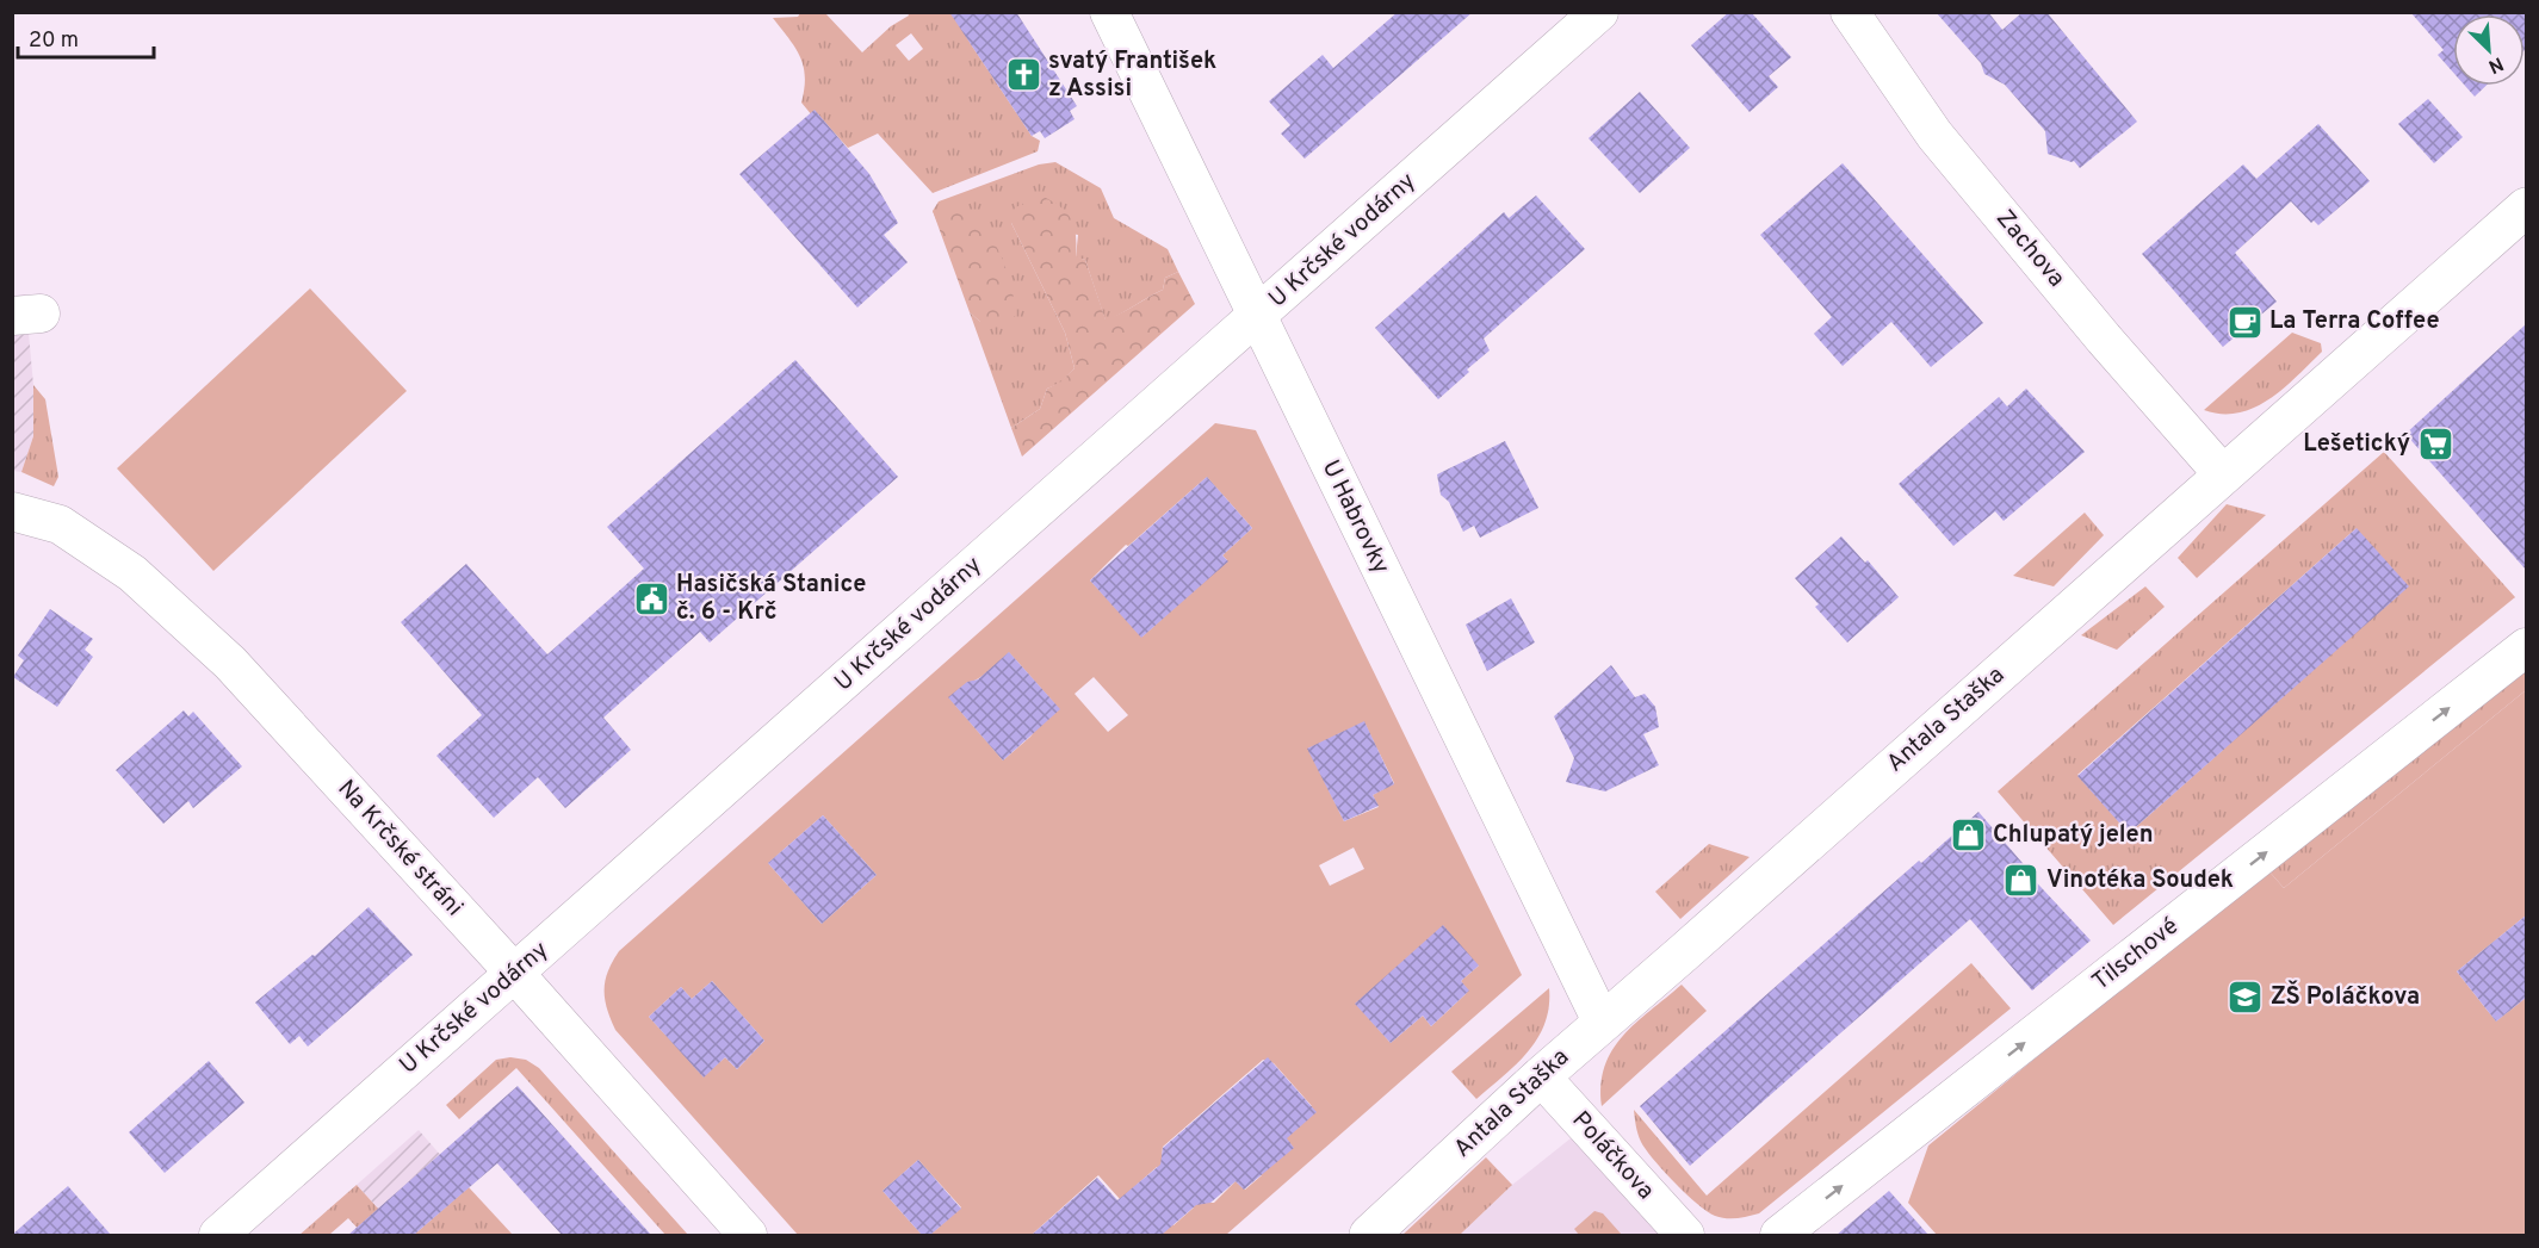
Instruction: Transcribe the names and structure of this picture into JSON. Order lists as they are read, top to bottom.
{
  "streets": {
    "street": [
      "U Krčské vodárny",
      "Zachova",
      "U Habrovky",
      "Antala Staška",
      "Na Krčské stráni",
      "Tilschové",
      "Poláčkova"
    ]
  },
  "crossings": [
    ["U Krčské vodárny", "U Habrovky"],
    ["U Krčské vodárny", "Na Krčské stráni"],
    ["Zachova", "Antala Staška"],
    ["U Habrovky", "Antala Staška"],
    ["Antala Staška", "Poláčkova"]
  ],
  "one_way": ["Tilschové"],
  "places": {
    "church": ["svatý František z Assisi"],
    "cafe": ["La Terra Coffee"],
    "supermarket": ["Lešetický"],
    "public building": ["Hasičská Stanice č. 6 - Krč"],
    "shop": ["Chlupatý jelen", "Vinotéka Soudek"],
    "school or university": ["ZŠ Poláčkova"]
  },
  "scale_bar": "20 m",
  "north": "bottom right"
}
